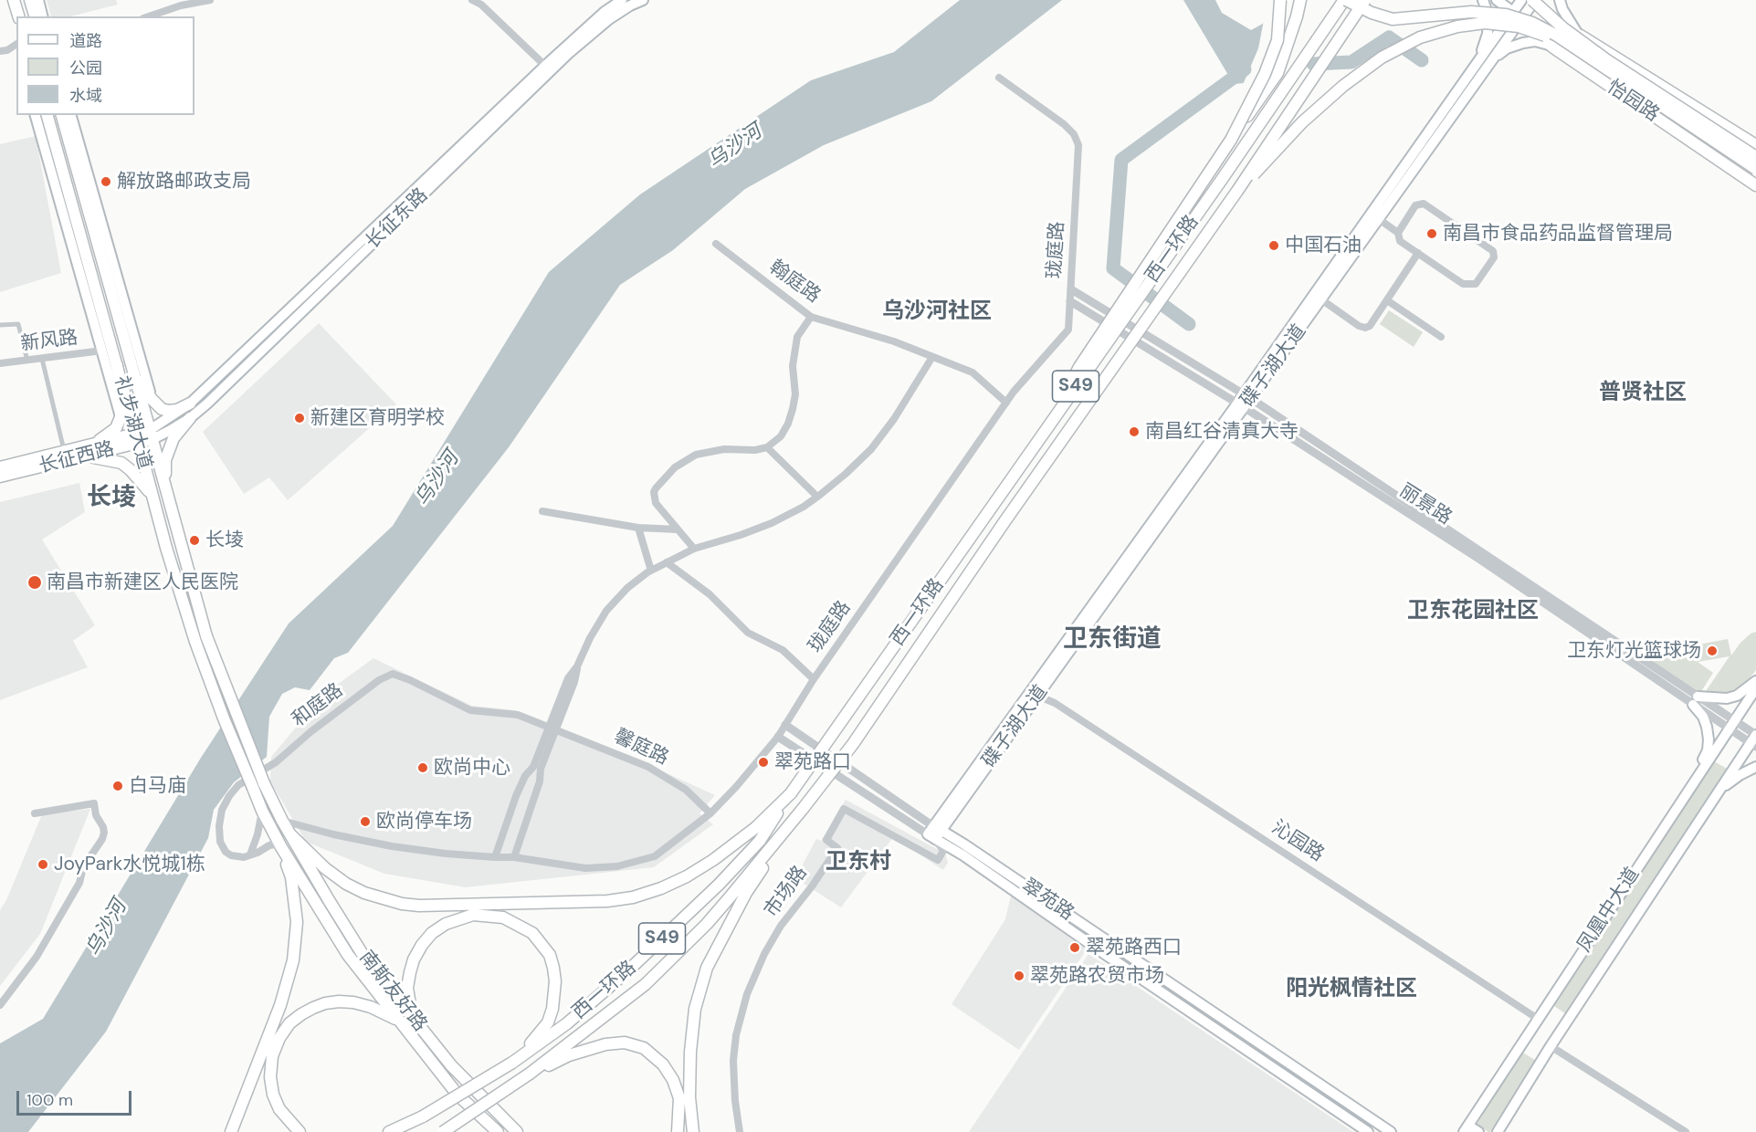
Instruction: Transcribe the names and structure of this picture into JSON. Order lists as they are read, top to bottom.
{
  "streets": {
    "main road": [
      "怡园路",
      "长征东路",
      "西一环路",
      "碟子湖大道",
      "S49",
      "礼步湖大道",
      "长征西路",
      "翠苑路",
      "凤凰中大道",
      "南斯友好路"
    ],
    "street": [
      "珑庭路",
      "翰庭路",
      "新风路",
      "丽景路",
      "和庭路",
      "馨庭路",
      "沁园路",
      "市场路"
    ]
  },
  "crossings": [
    ["怡园路", "碟子湖大道"],
    ["长征东路", "礼步湖大道"],
    ["长征东路", "长征西路"],
    ["珑庭路", "翰庭路"],
    ["珑庭路", "礼步湖大道"],
    ["珑庭路", "丽景路"],
    ["珑庭路", "馨庭路"],
    ["珑庭路", "翠苑路"],
    ["碟子湖大道", "丽景路"],
    ["碟子湖大道", "沁园路"],
    ["碟子湖大道", "市场路"],
    ["碟子湖大道", "翠苑路"],
    ["礼步湖大道", "长征西路"],
    ["礼步湖大道", "南斯友好路"],
    ["丽景路", "凤凰中大道"],
    ["和庭路", "馨庭路"],
    ["沁园路", "凤凰中大道"],
    ["市场路", "翠苑路"]
  ],
  "districts": [
    "乌沙河社区",
    "普贤社区",
    "长堎",
    "卫东花园社区",
    "卫东街道",
    "卫东村",
    "阳光枫情社区"
  ],
  "water": ["乌沙河"],
  "places": [
    "解放路邮政支局",
    "南昌市食品药品监督管理局",
    "中国石油",
    "新建区育明学校",
    "南昌红谷清真大寺",
    "长堎",
    "南昌市新建区人民医院",
    "卫东灯光篮球场",
    "翠苑路口",
    "欧尚中心",
    "白马庙",
    "欧尚停车场",
    "JoyPark水悦城1栋",
    "翠苑路西口",
    "翠苑路农贸市场"
  ],
  "legend": ["道路", "公园", "水域"],
  "scale_bar": "100 m"
}
